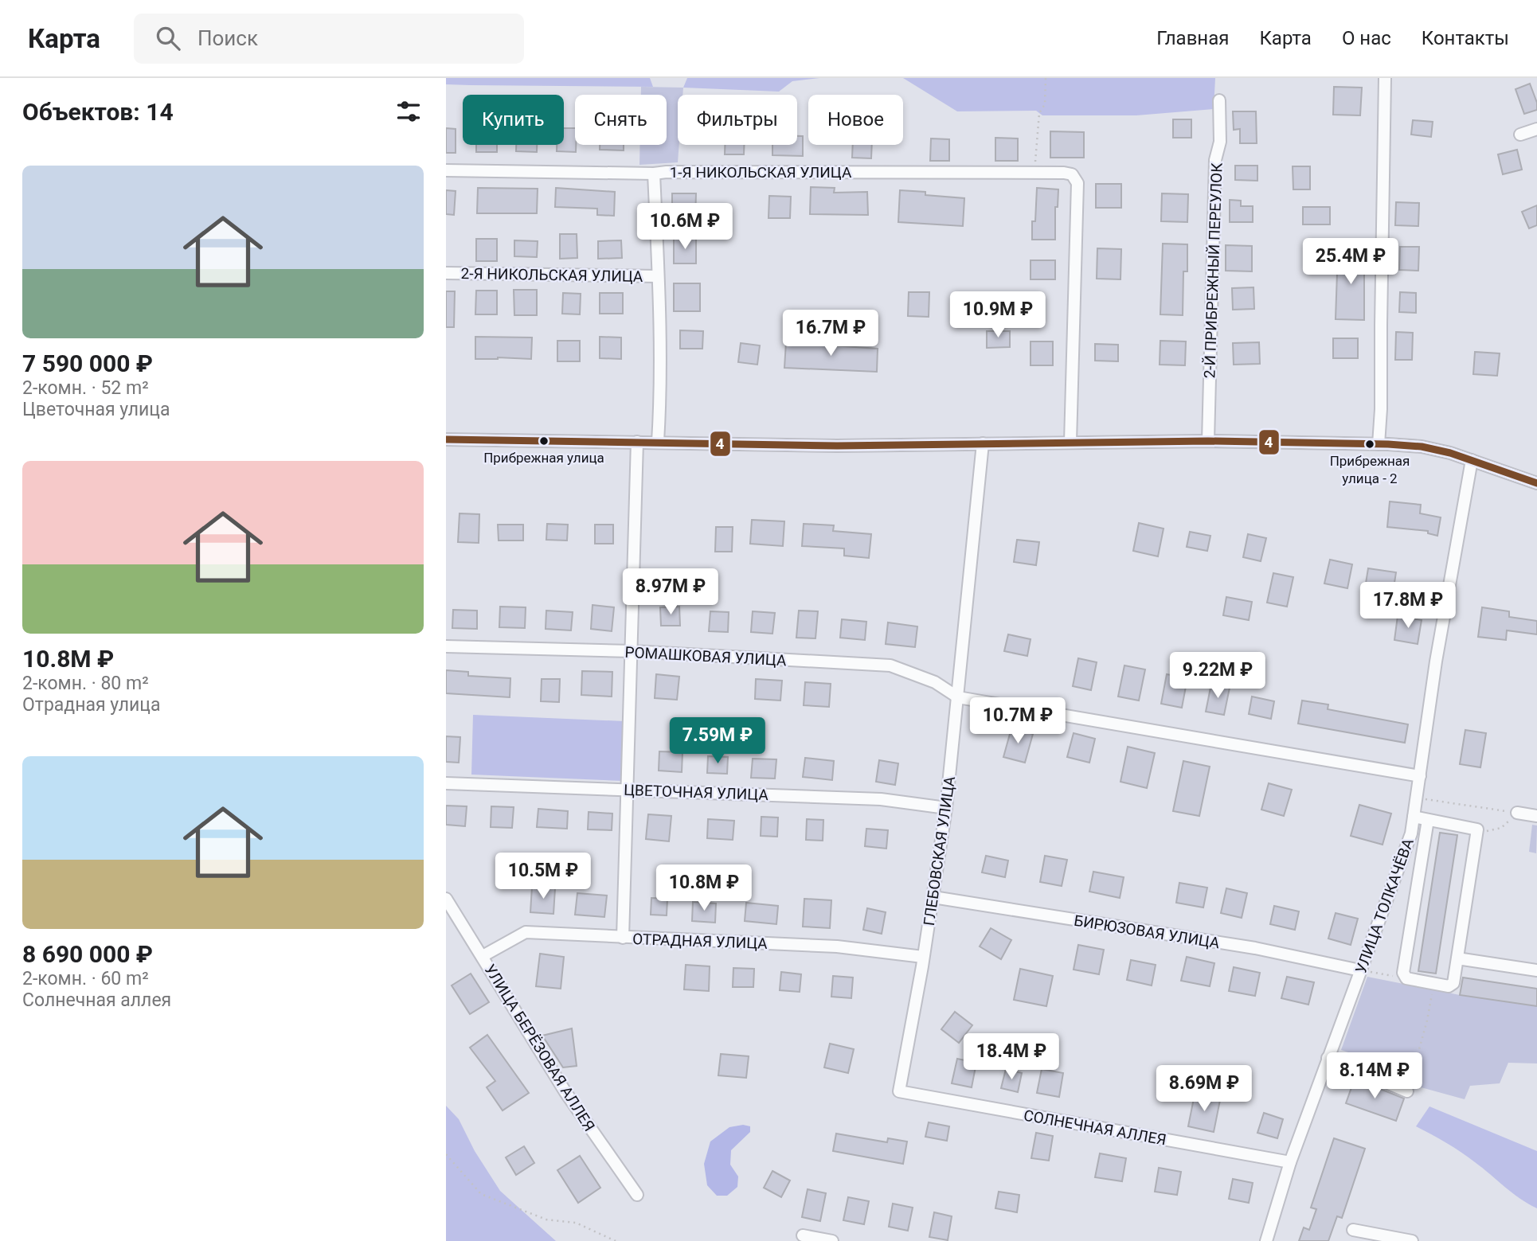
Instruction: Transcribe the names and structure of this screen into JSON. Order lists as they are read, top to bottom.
{
  "streets": {
    "street": [
      "1-Я НИКОЛЬСКАЯ УЛИЦА",
      "2-Й ПРИБРЕЖНЫЙ ПЕРЕУЛОК",
      "2-Я НИКОЛЬСКАЯ УЛИЦА",
      "РОМАШКОВАЯ УЛИЦА",
      "ЦВЕТОЧНАЯ УЛИЦА",
      "ГЛЕБОВСКАЯ УЛИЦА",
      "УЛИЦА ТОЛКАЧЁВА",
      "БИРЮЗОВАЯ УЛИЦА",
      "ОТРАДНАЯ УЛИЦА",
      "УЛИЦА БЕРЁЗОВАЯ АЛЛЕЯ",
      "СОЛНЕЧНАЯ АЛЛЕЯ"
    ]
  },
  "crossings": [
    ["РОМАШКОВАЯ УЛИЦА", "ГЛЕБОВСКАЯ УЛИЦА"],
    ["ЦВЕТОЧНАЯ УЛИЦА", "ГЛЕБОВСКАЯ УЛИЦА"],
    ["ГЛЕБОВСКАЯ УЛИЦА", "БИРЮЗОВАЯ УЛИЦА"],
    ["ГЛЕБОВСКАЯ УЛИЦА", "ОТРАДНАЯ УЛИЦА"],
    ["ГЛЕБОВСКАЯ УЛИЦА", "СОЛНЕЧНАЯ АЛЛЕЯ"],
    ["УЛИЦА ТОЛКАЧЁВА", "БИРЮЗОВАЯ УЛИЦА"],
    ["УЛИЦА ТОЛКАЧЁВА", "СОЛНЕЧНАЯ АЛЛЕЯ"],
    ["ОТРАДНАЯ УЛИЦА", "УЛИЦА БЕРЁЗОВАЯ АЛЛЕЯ"]
  ],
  "places": ["Прибрежная улица", "Прибрежная улица - 2"],
  "lines": ["transit line 4"],
  "page": {
    "header": "Карта",
    "search": "Поиск",
    "nav": [
      "Главная",
      "Карта",
      "О нас",
      "Контакты"
    ],
    "heading": "Объектов: 14",
    "chip": [
      "Купить",
      "Снять",
      "Фильтры",
      "Новое"
    ],
    "list": [
      {
        "name": "7 590 000 ₽",
        "note": "2-комн. · 52 m² · Цветочная улица"
      },
      {
        "name": "10.8M ₽",
        "note": "2-комн. · 80 m² · Отрадная улица"
      },
      {
        "name": "8 690 000 ₽",
        "note": "2-комн. · 60 m² · Солнечная аллея"
      }
    ],
    "price": [
      "10.6M ₽",
      "25.4M ₽",
      "10.9M ₽",
      "16.7M ₽",
      "8.97M ₽",
      "17.8M ₽",
      "9.22M ₽",
      "10.7M ₽",
      "7.59M ₽",
      "10.5M ₽",
      "10.8M ₽",
      "18.4M ₽",
      "8.14M ₽",
      "8.69M ₽"
    ]
  }
}
